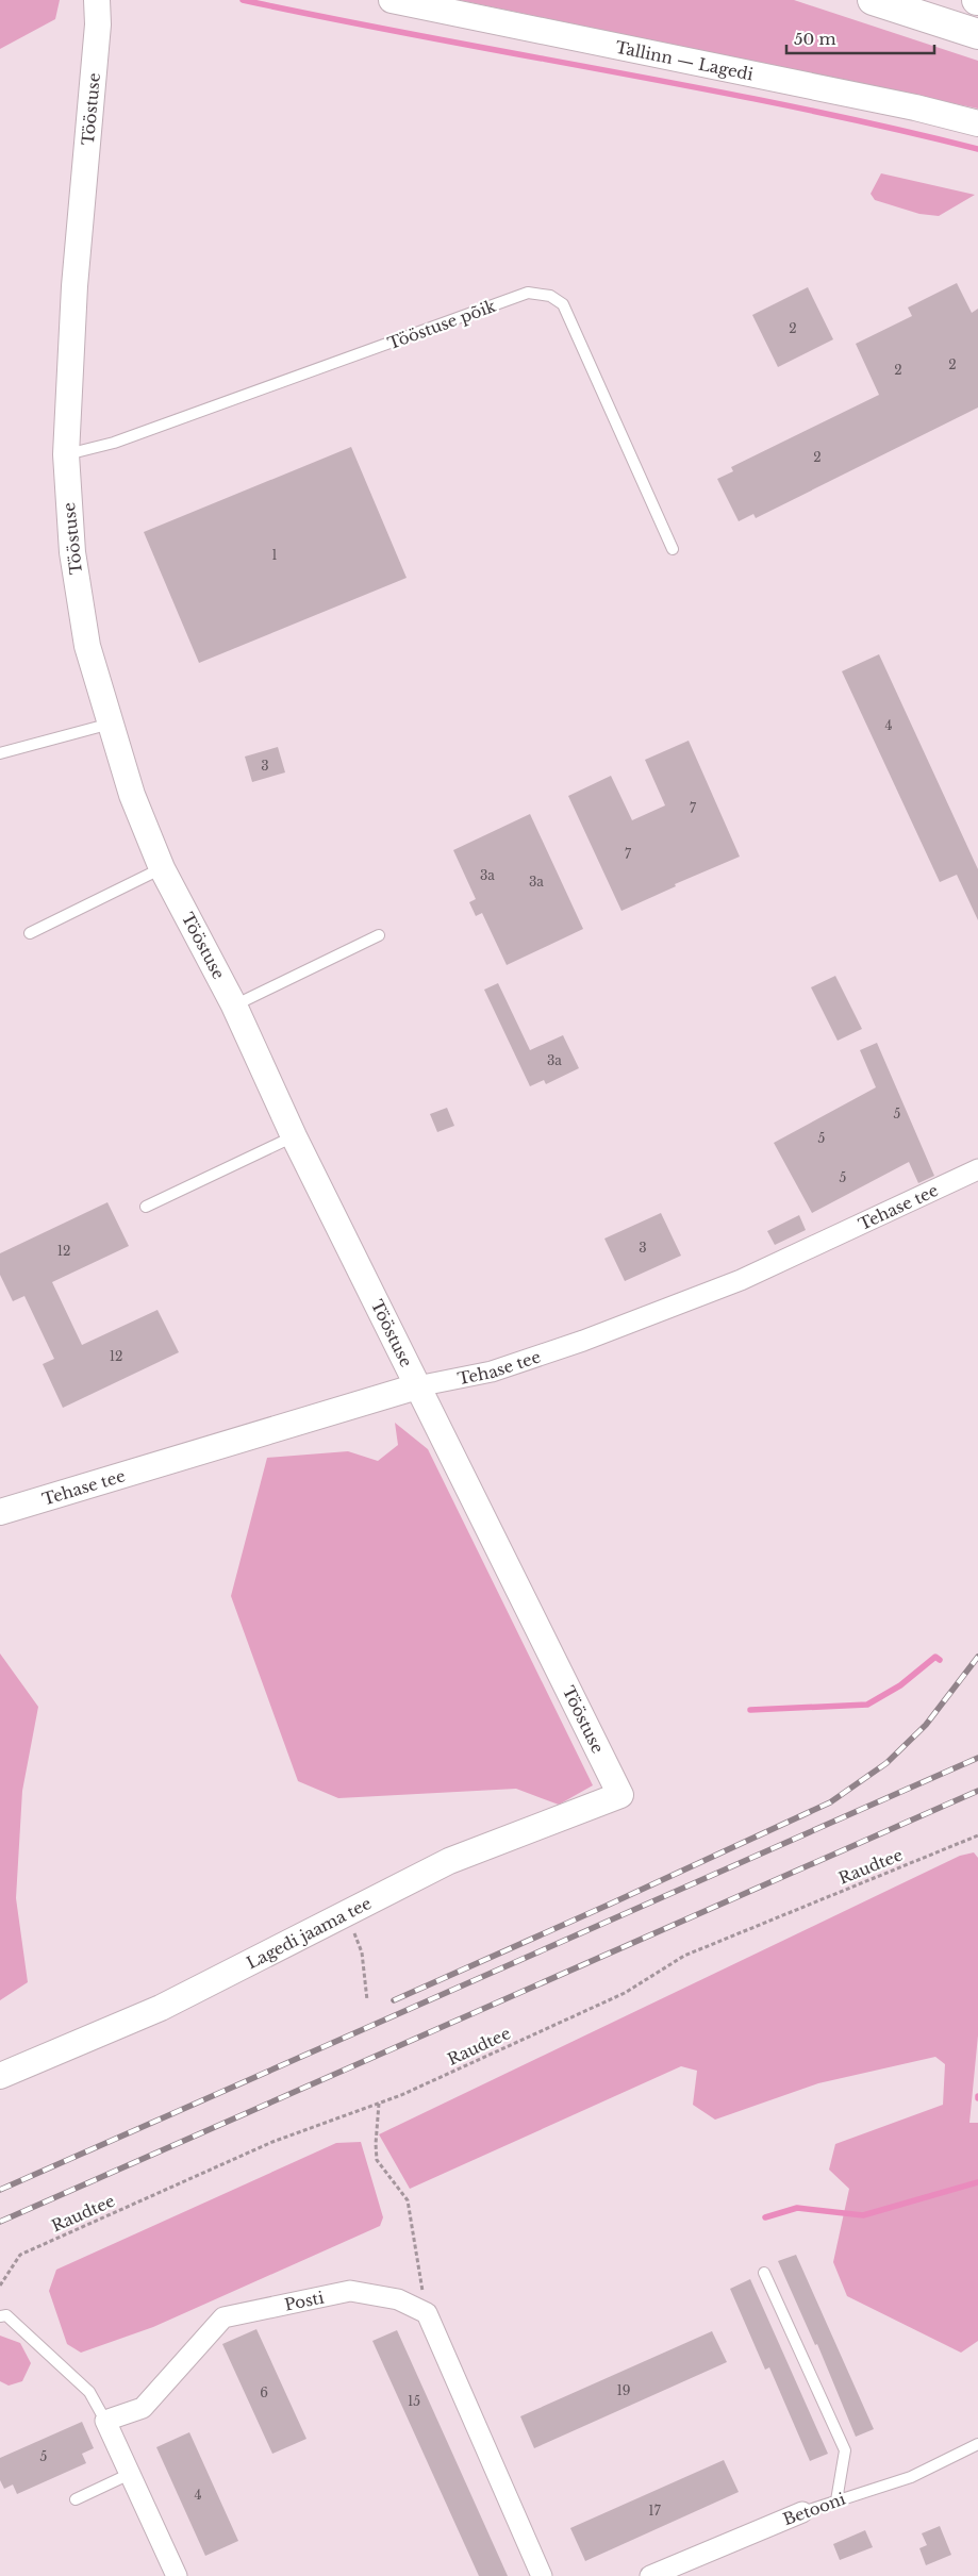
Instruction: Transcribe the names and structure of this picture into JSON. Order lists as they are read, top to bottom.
{
  "streets": {
    "street": [
      "Tallinn — Lagedi",
      "Tööstuse",
      "Tehase tee",
      "Lagedi jaama tee",
      "Posti",
      "Betooni"
    ],
    "lane": ["Tööstuse põik"],
    "path": ["Raudtee"]
  },
  "crossings": [
    ["Tööstuse", "Tööstuse põik"],
    ["Tööstuse", "Tehase tee"],
    ["Tööstuse", "Lagedi jaama tee"]
  ],
  "house_numbers": [
    "2",
    "2",
    "2",
    "2",
    "1",
    "4",
    "3",
    "7",
    "7",
    "3a",
    "3a",
    "3a",
    "5",
    "5",
    "5",
    "3",
    "12",
    "12",
    "19",
    "6",
    "15",
    "5",
    "4",
    "17"
  ],
  "scale_bar": "50 m"
}
